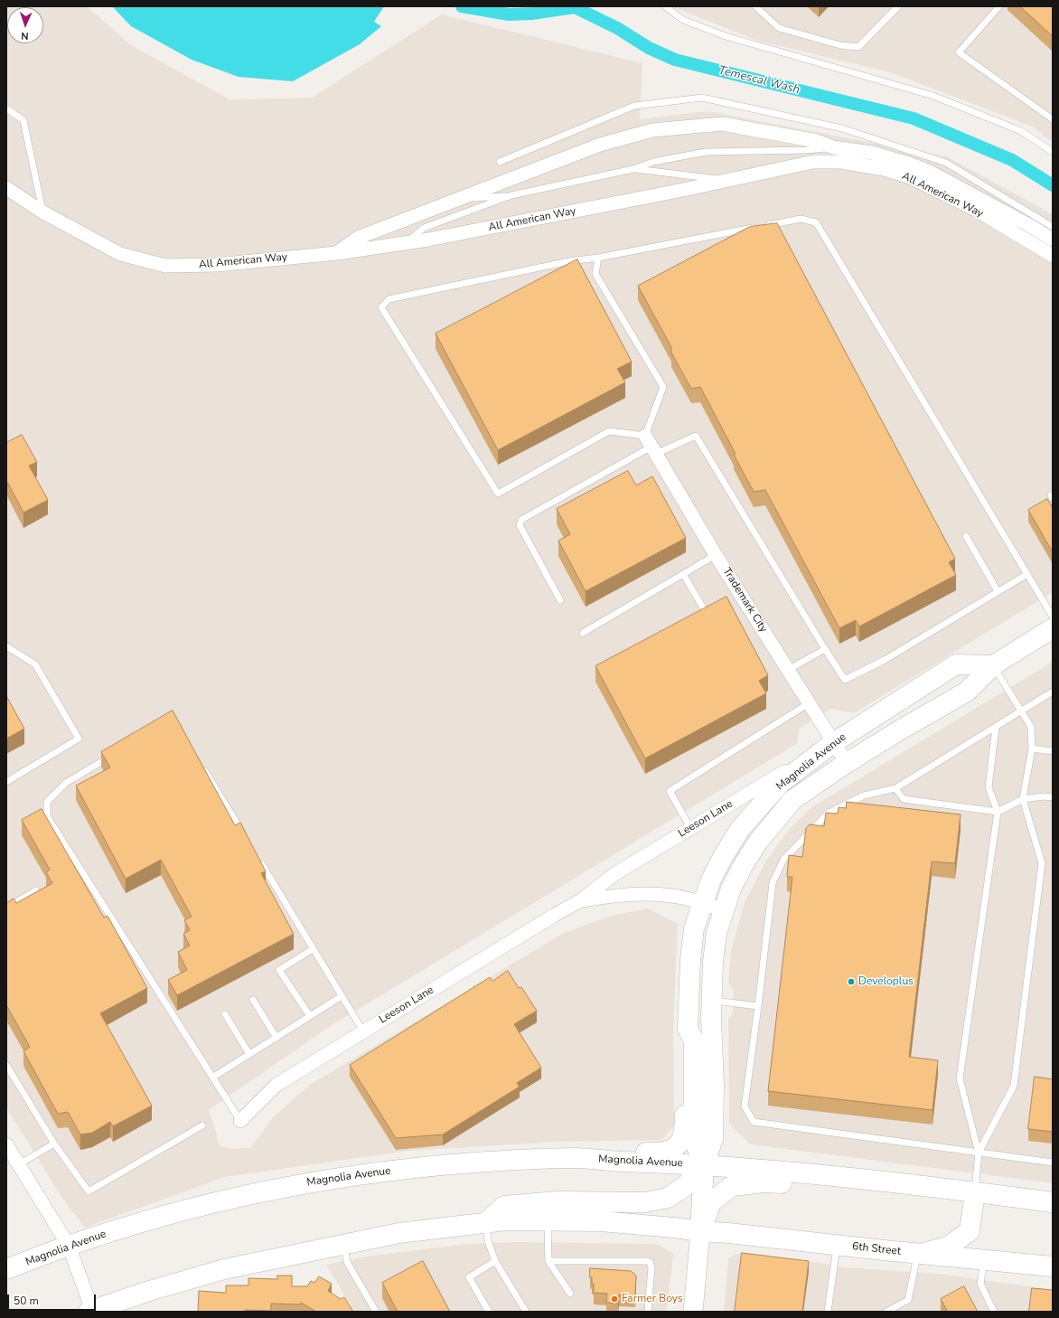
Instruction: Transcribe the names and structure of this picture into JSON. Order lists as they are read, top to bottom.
{
  "streets": {
    "main road": ["Magnolia Avenue", "6th Street"],
    "street": ["All American Way", "Trademark City", "Leeson Lane"]
  },
  "crossings": [
    ["Trademark City", "Magnolia Avenue"],
    ["Trademark City", "Leeson Lane"],
    ["Magnolia Avenue", "Leeson Lane"],
    ["Magnolia Avenue", "6th Street"]
  ],
  "water": ["Temescal Wash"],
  "places": ["Developlus", "Farmer Boys"],
  "scale_bar": "50 m",
  "north": "bottom"
}
